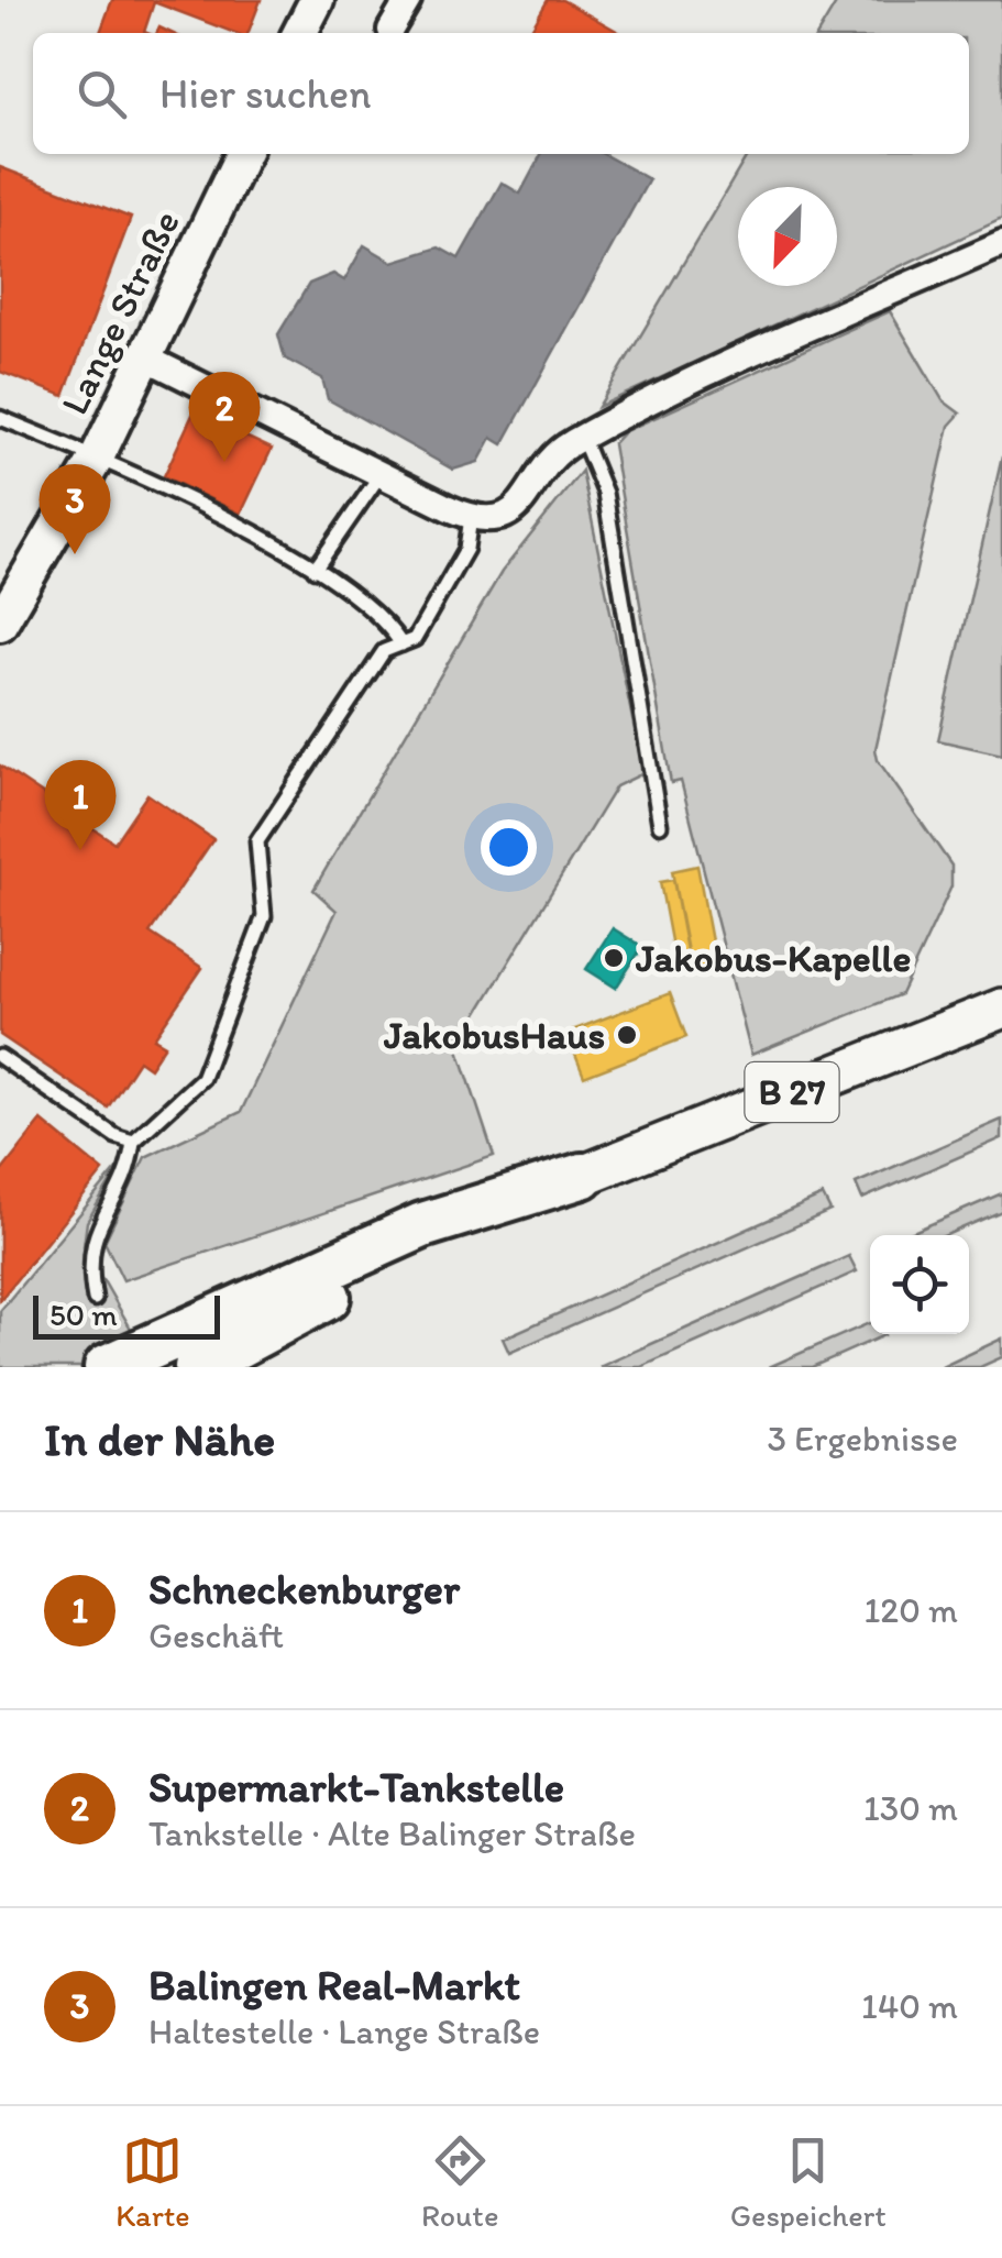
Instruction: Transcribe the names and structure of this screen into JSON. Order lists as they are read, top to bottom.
{
  "streets": {
    "highway": ["B 27"],
    "street": ["Lange Straße"]
  },
  "places": ["Jakobus-Kapelle", "JakobusHaus"],
  "scale_bar": "50 m",
  "north": "bottom left",
  "page": {
    "search": "Hier suchen",
    "pins": ["2", "3", "1"],
    "scale": "50 m",
    "heading": ["In der Nähe", "3 Ergebnisse"],
    "list": [
      {
        "mark": "1",
        "name": "Schneckenburger",
        "note": "Geschäft",
        "value": "120 m"
      },
      {
        "mark": "2",
        "name": "Supermarkt-Tankstelle",
        "note": "Tankstelle · Alte Balinger Straße",
        "value": "130 m"
      },
      {
        "mark": "3",
        "name": "Balingen Real-Markt",
        "note": "Haltestelle · Lange Straße",
        "value": "140 m"
      }
    ],
    "nav": ["Karte", "Route", "Gespeichert"]
  }
}
